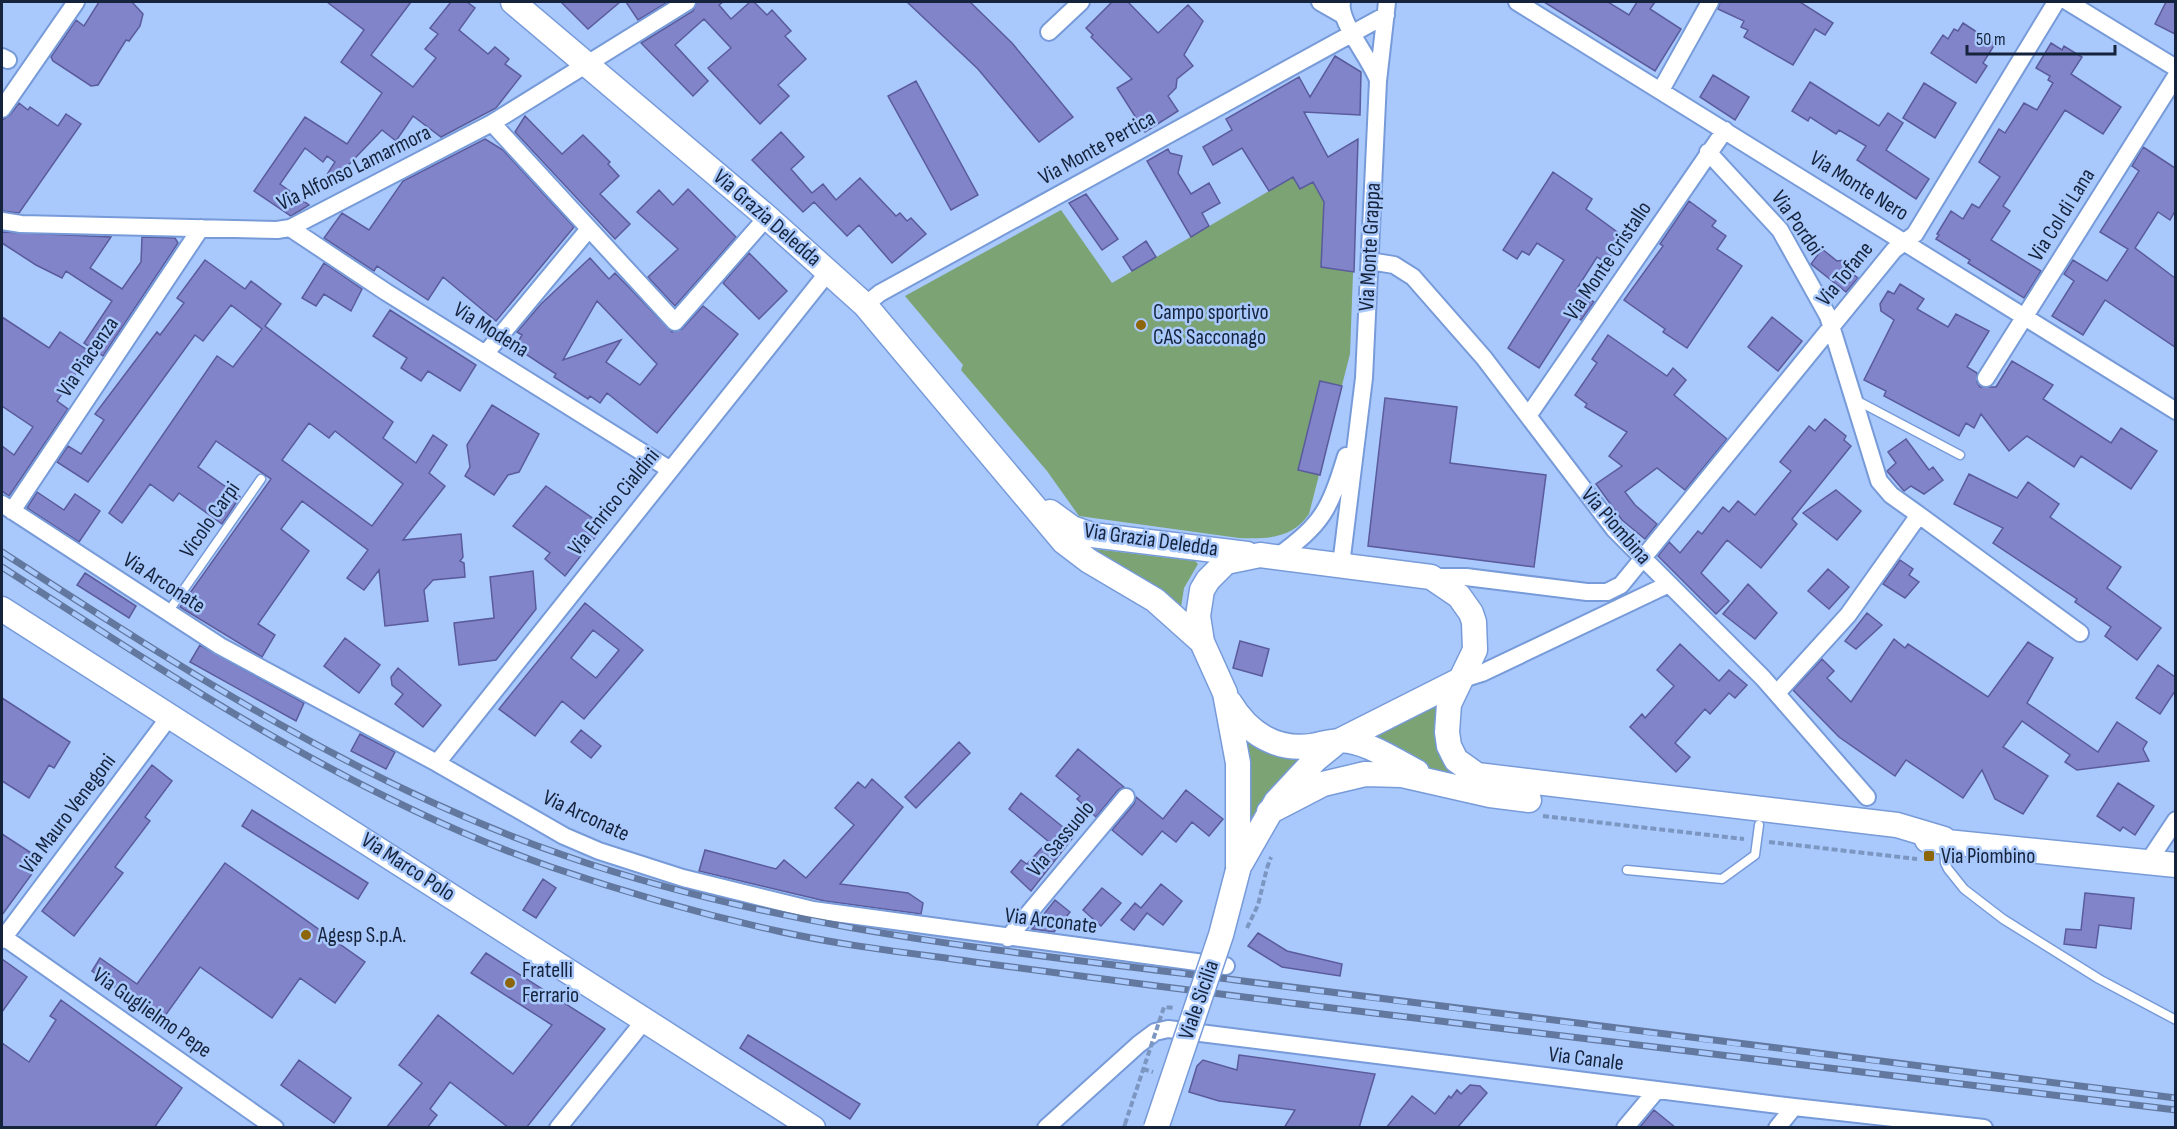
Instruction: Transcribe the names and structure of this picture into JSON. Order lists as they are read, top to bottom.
{
  "streets": {
    "main road": [
      "Via Grazia Deledda",
      "Via Monte Grappa",
      "Via Marco Polo",
      "Viale Sicilia"
    ],
    "street": [
      "Via Monte Pertica",
      "Via Alfonso Lamarmora",
      "Via Monte Nero",
      "Via Col di Lana",
      "Via Pordoi",
      "Via Monte Cristallo",
      "Via Tofane",
      "Via Modena",
      "Via Piacenza",
      "Via Enrico Cialdini",
      "Via Piombina",
      "Via Arconate",
      "Via Mauro Venegoni",
      "Via Sassuolo",
      "Via Guglielmo Pepe",
      "Via Canale"
    ],
    "lane": ["Vicolo Carpi"]
  },
  "crossings": [
    ["Via Monte Pertica", "Via Grazia Deledda"],
    ["Via Monte Pertica", "Via Monte Grappa"],
    ["Via Alfonso Lamarmora", "Via Grazia Deledda"],
    ["Via Alfonso Lamarmora", "Via Modena"],
    ["Via Alfonso Lamarmora", "Via Piacenza"],
    ["Via Monte Nero", "Via Col di Lana"],
    ["Via Monte Nero", "Via Monte Cristallo"],
    ["Via Monte Nero", "Via Tofane"],
    ["Via Grazia Deledda", "Via Monte Grappa"],
    ["Via Grazia Deledda", "Via Enrico Cialdini"],
    ["Via Pordoi", "Via Monte Cristallo"],
    ["Via Pordoi", "Via Tofane"],
    ["Via Monte Grappa", "Via Piombina"],
    ["Via Monte Grappa", "Viale Sicilia"],
    ["Via Monte Cristallo", "Via Piombina"],
    ["Via Tofane", "Via Piombina"],
    ["Via Modena", "Via Enrico Cialdini"],
    ["Via Piacenza", "Via Arconate"],
    ["Via Enrico Cialdini", "Via Arconate"],
    ["Vicolo Carpi", "Via Arconate"],
    ["Via Arconate", "Via Sassuolo"],
    ["Via Mauro Venegoni", "Via Marco Polo"],
    ["Via Mauro Venegoni", "Via Guglielmo Pepe"]
  ],
  "places": {
    "other": ["Campo sportivo CAS Sacconago", "Agesp S.p.A.", "Fratelli Ferrario"],
    "transit": ["Via Piombino"]
  },
  "scale_bar": "50 m"
}
